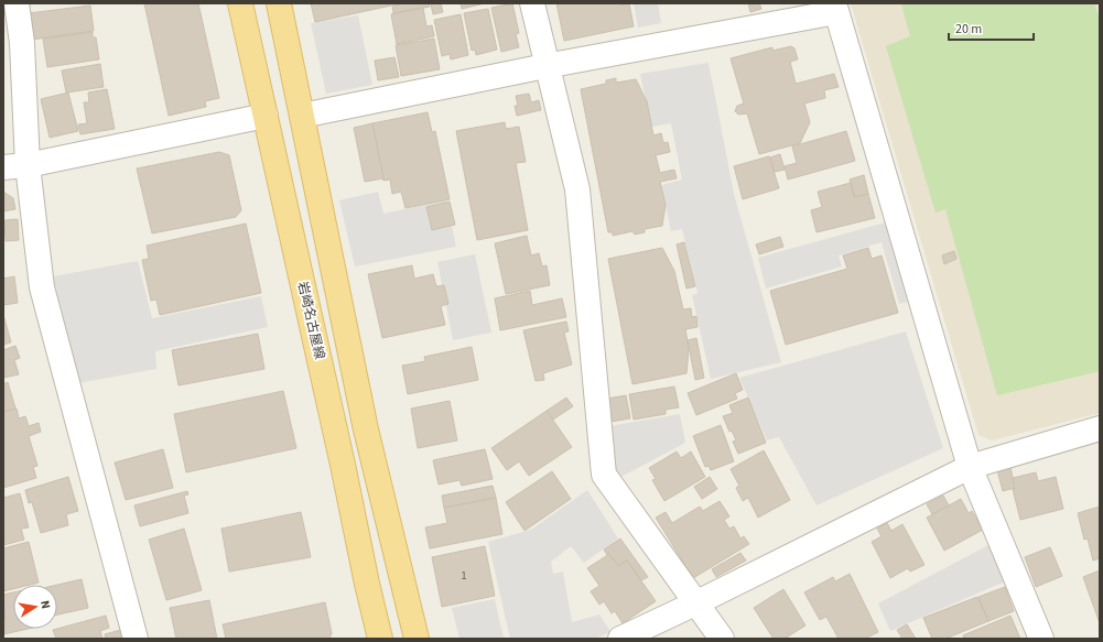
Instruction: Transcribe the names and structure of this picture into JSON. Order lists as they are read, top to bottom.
{
  "streets": {
    "main road": ["岩崎名古屋線"]
  },
  "house_numbers": ["1"],
  "scale_bar": "20 m",
  "north": "right"
}
